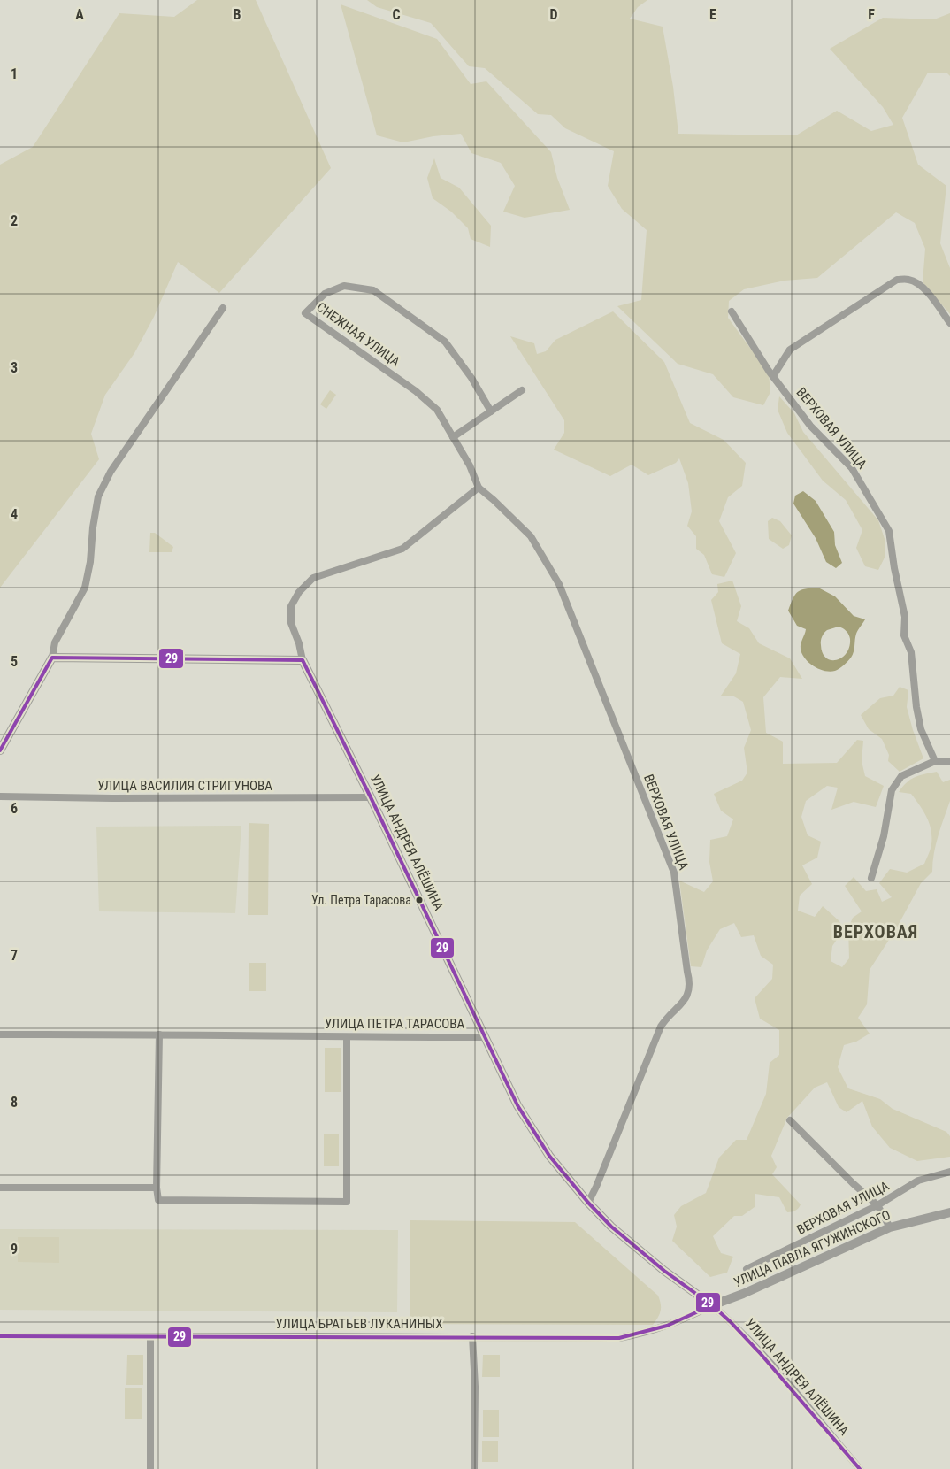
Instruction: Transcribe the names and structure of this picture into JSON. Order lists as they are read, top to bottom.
{
  "streets": {
    "street": [
      "СНЕЖНАЯ УЛИЦА",
      "ВЕРХОВАЯ УЛИЦА",
      "УЛИЦА ВАСИЛИЯ СТРИГУНОВА",
      "УЛИЦА АНДРЕЯ АЛЁШИНА",
      "УЛИЦА ПЕТРА ТАРАСОВА",
      "УЛИЦА ПАВЛА ЯГУЖИНСКОГО",
      "УЛИЦА БРАТЬЕВ ЛУКАНИНЫХ"
    ]
  },
  "crossings": [
    ["СНЕЖНАЯ УЛИЦА", "ВЕРХОВАЯ УЛИЦА"],
    ["УЛИЦА ВАСИЛИЯ СТРИГУНОВА", "УЛИЦА АНДРЕЯ АЛЁШИНА"],
    ["УЛИЦА АНДРЕЯ АЛЁШИНА", "УЛИЦА ПЕТРА ТАРАСОВА"],
    ["УЛИЦА АНДРЕЯ АЛЁШИНА", "УЛИЦА ПАВЛА ЯГУЖИНСКОГО"],
    ["УЛИЦА АНДРЕЯ АЛЁШИНА", "УЛИЦА БРАТЬЕВ ЛУКАНИНЫХ"],
    ["УЛИЦА ПАВЛА ЯГУЖИНСКОГО", "УЛИЦА БРАТЬЕВ ЛУКАНИНЫХ"]
  ],
  "districts": ["ВЕРХОВАЯ"],
  "places": ["Ул. Петра Тарасова"],
  "lines": ["transit line 29"],
  "grid": {
    "columns": [
      "A",
      "B",
      "C",
      "D",
      "E",
      "F"
    ],
    "rows": [
      "1",
      "2",
      "3",
      "4",
      "5",
      "6",
      "7",
      "8",
      "9"
    ]
  }
}
